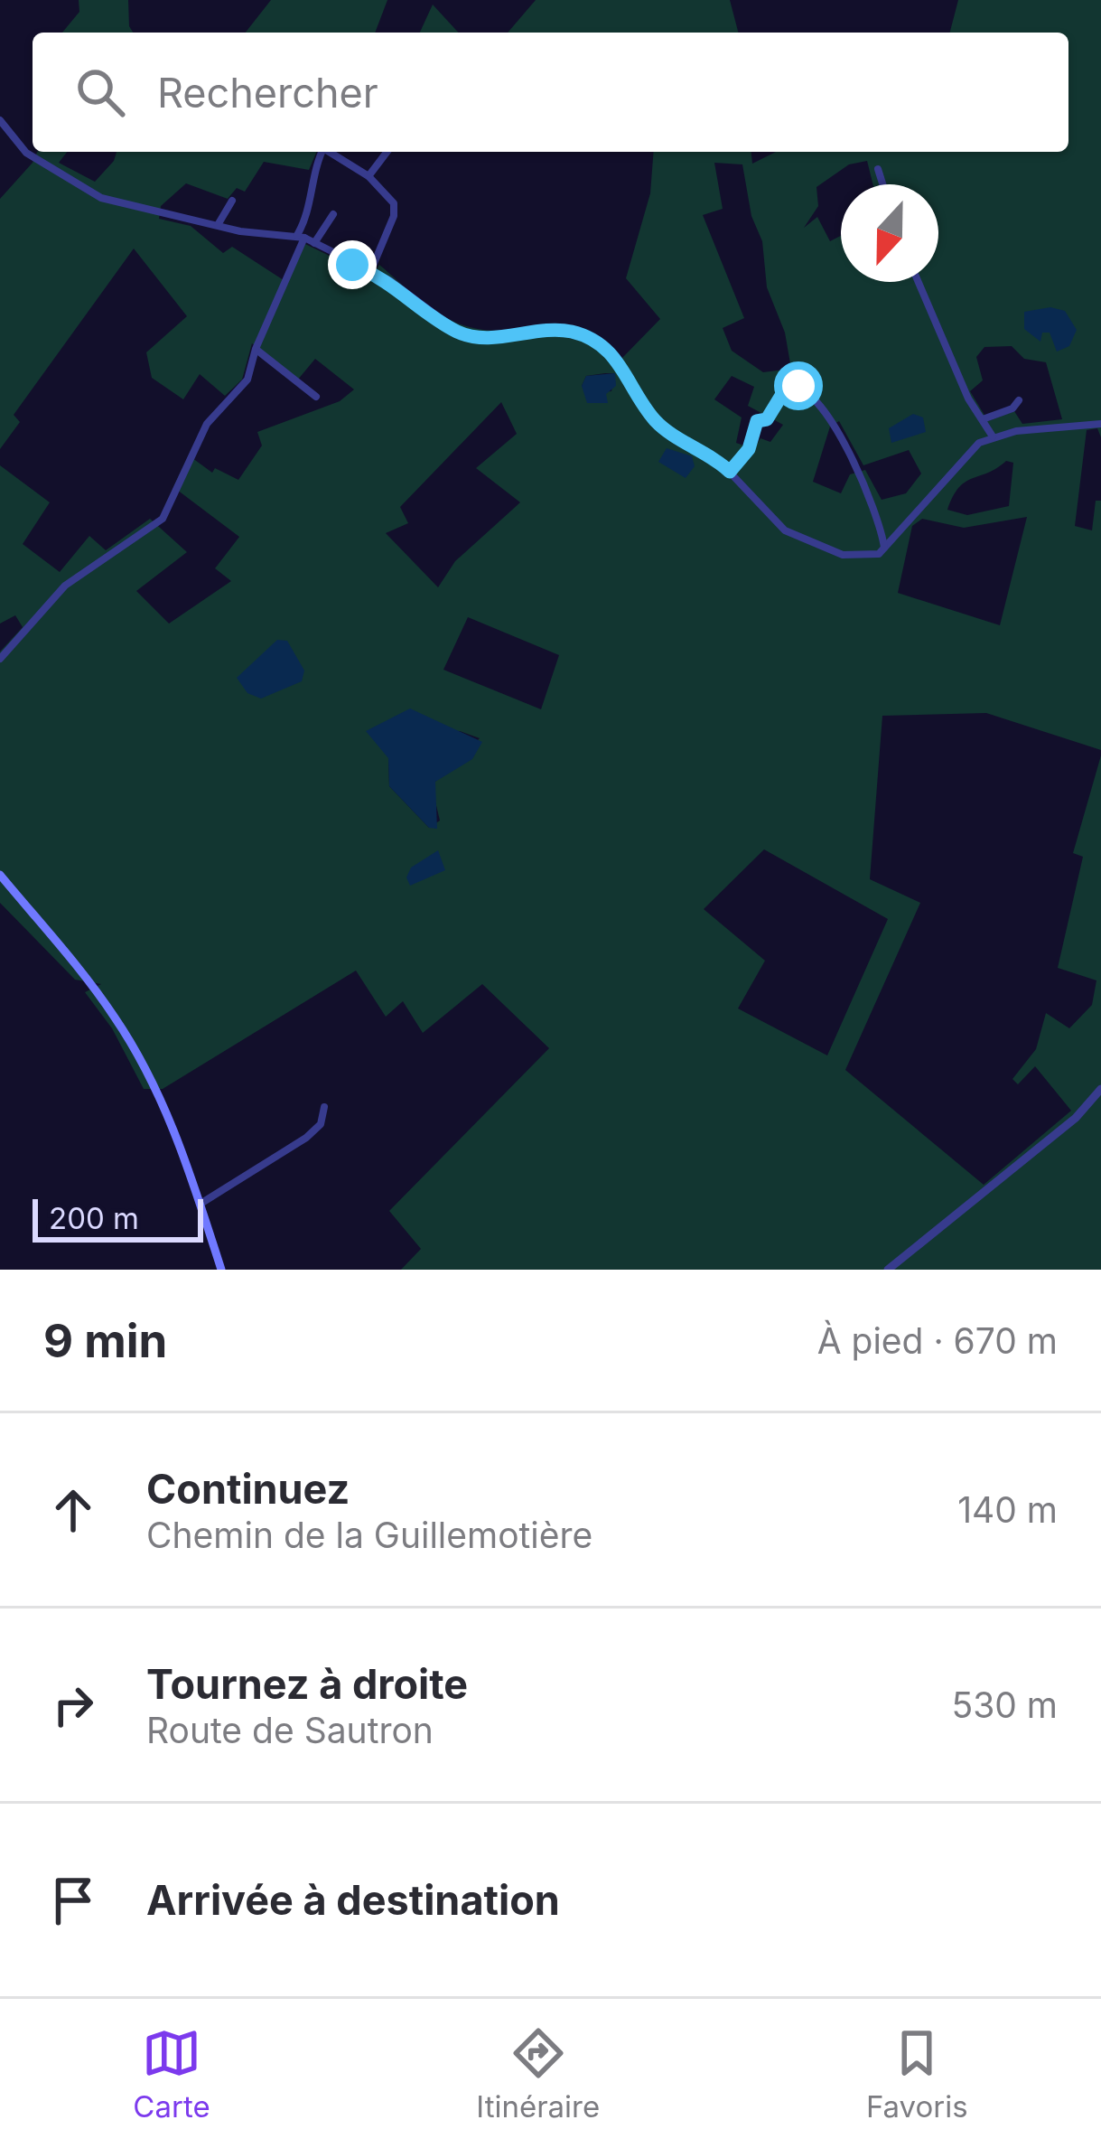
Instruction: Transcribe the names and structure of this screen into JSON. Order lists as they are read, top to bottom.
{
  "scale_bar": "200 m",
  "north": "bottom",
  "page": {
    "search": "Rechercher",
    "scale": "200 m",
    "heading": ["9 min", "À pied · 670 m"],
    "list": [
      ["Continuez", "Chemin de la Guillemotière", "140 m"],
      ["Tournez à droite", "Route de Sautron", "530 m"],
      "Arrivée à destination"
    ],
    "nav": ["Carte", "Itinéraire", "Favoris"]
  }
}
